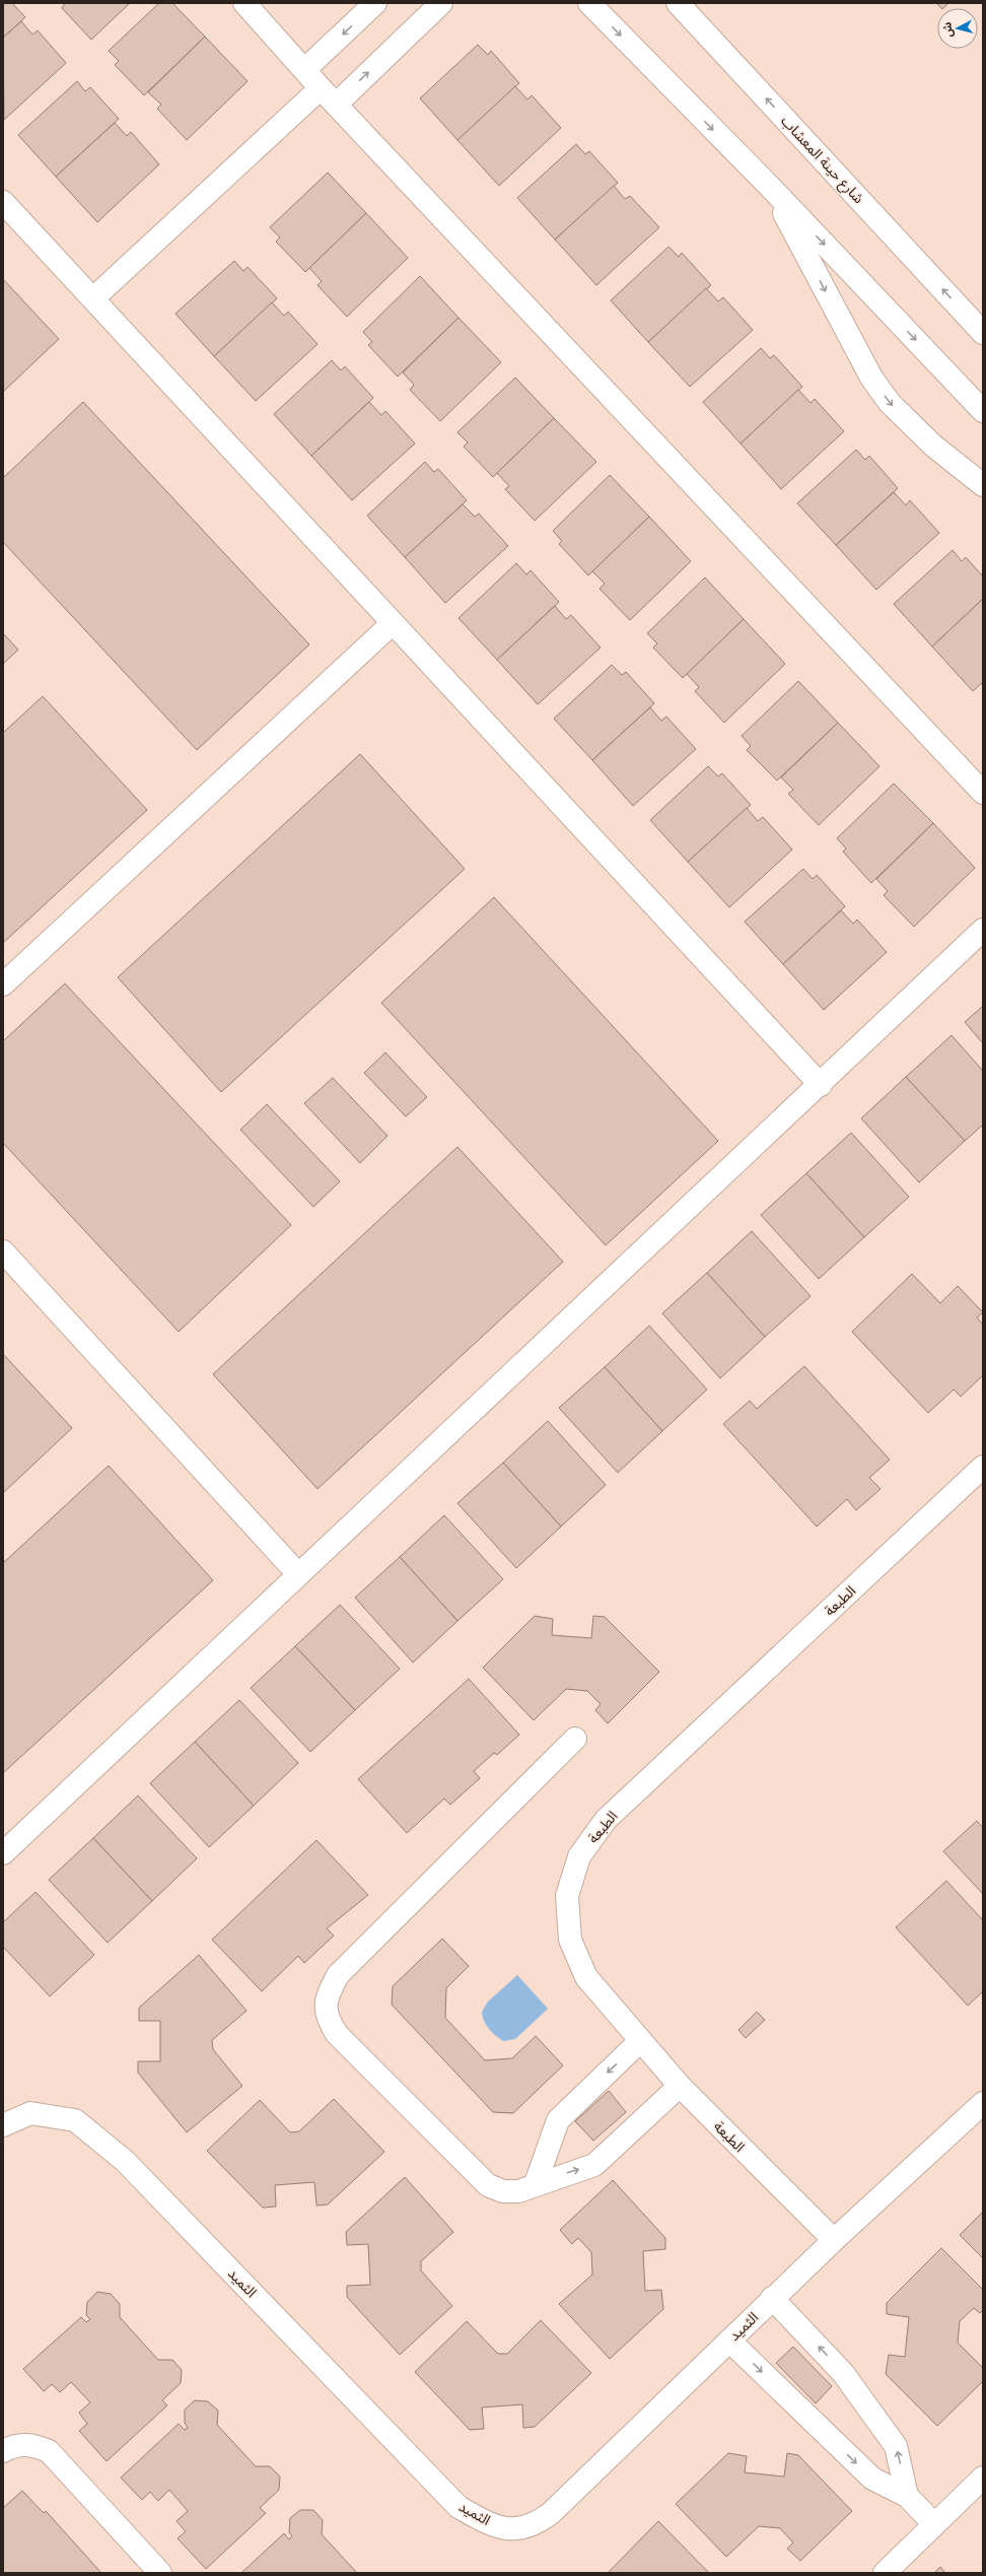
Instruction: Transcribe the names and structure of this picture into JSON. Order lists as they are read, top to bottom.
{
  "streets": {
    "street": ["شارع حينة المعشاب", "الطبعة", "الثميد"]
  },
  "crossings": [
    ["الطبعة", "الثميد"]
  ],
  "north": "left"
}
